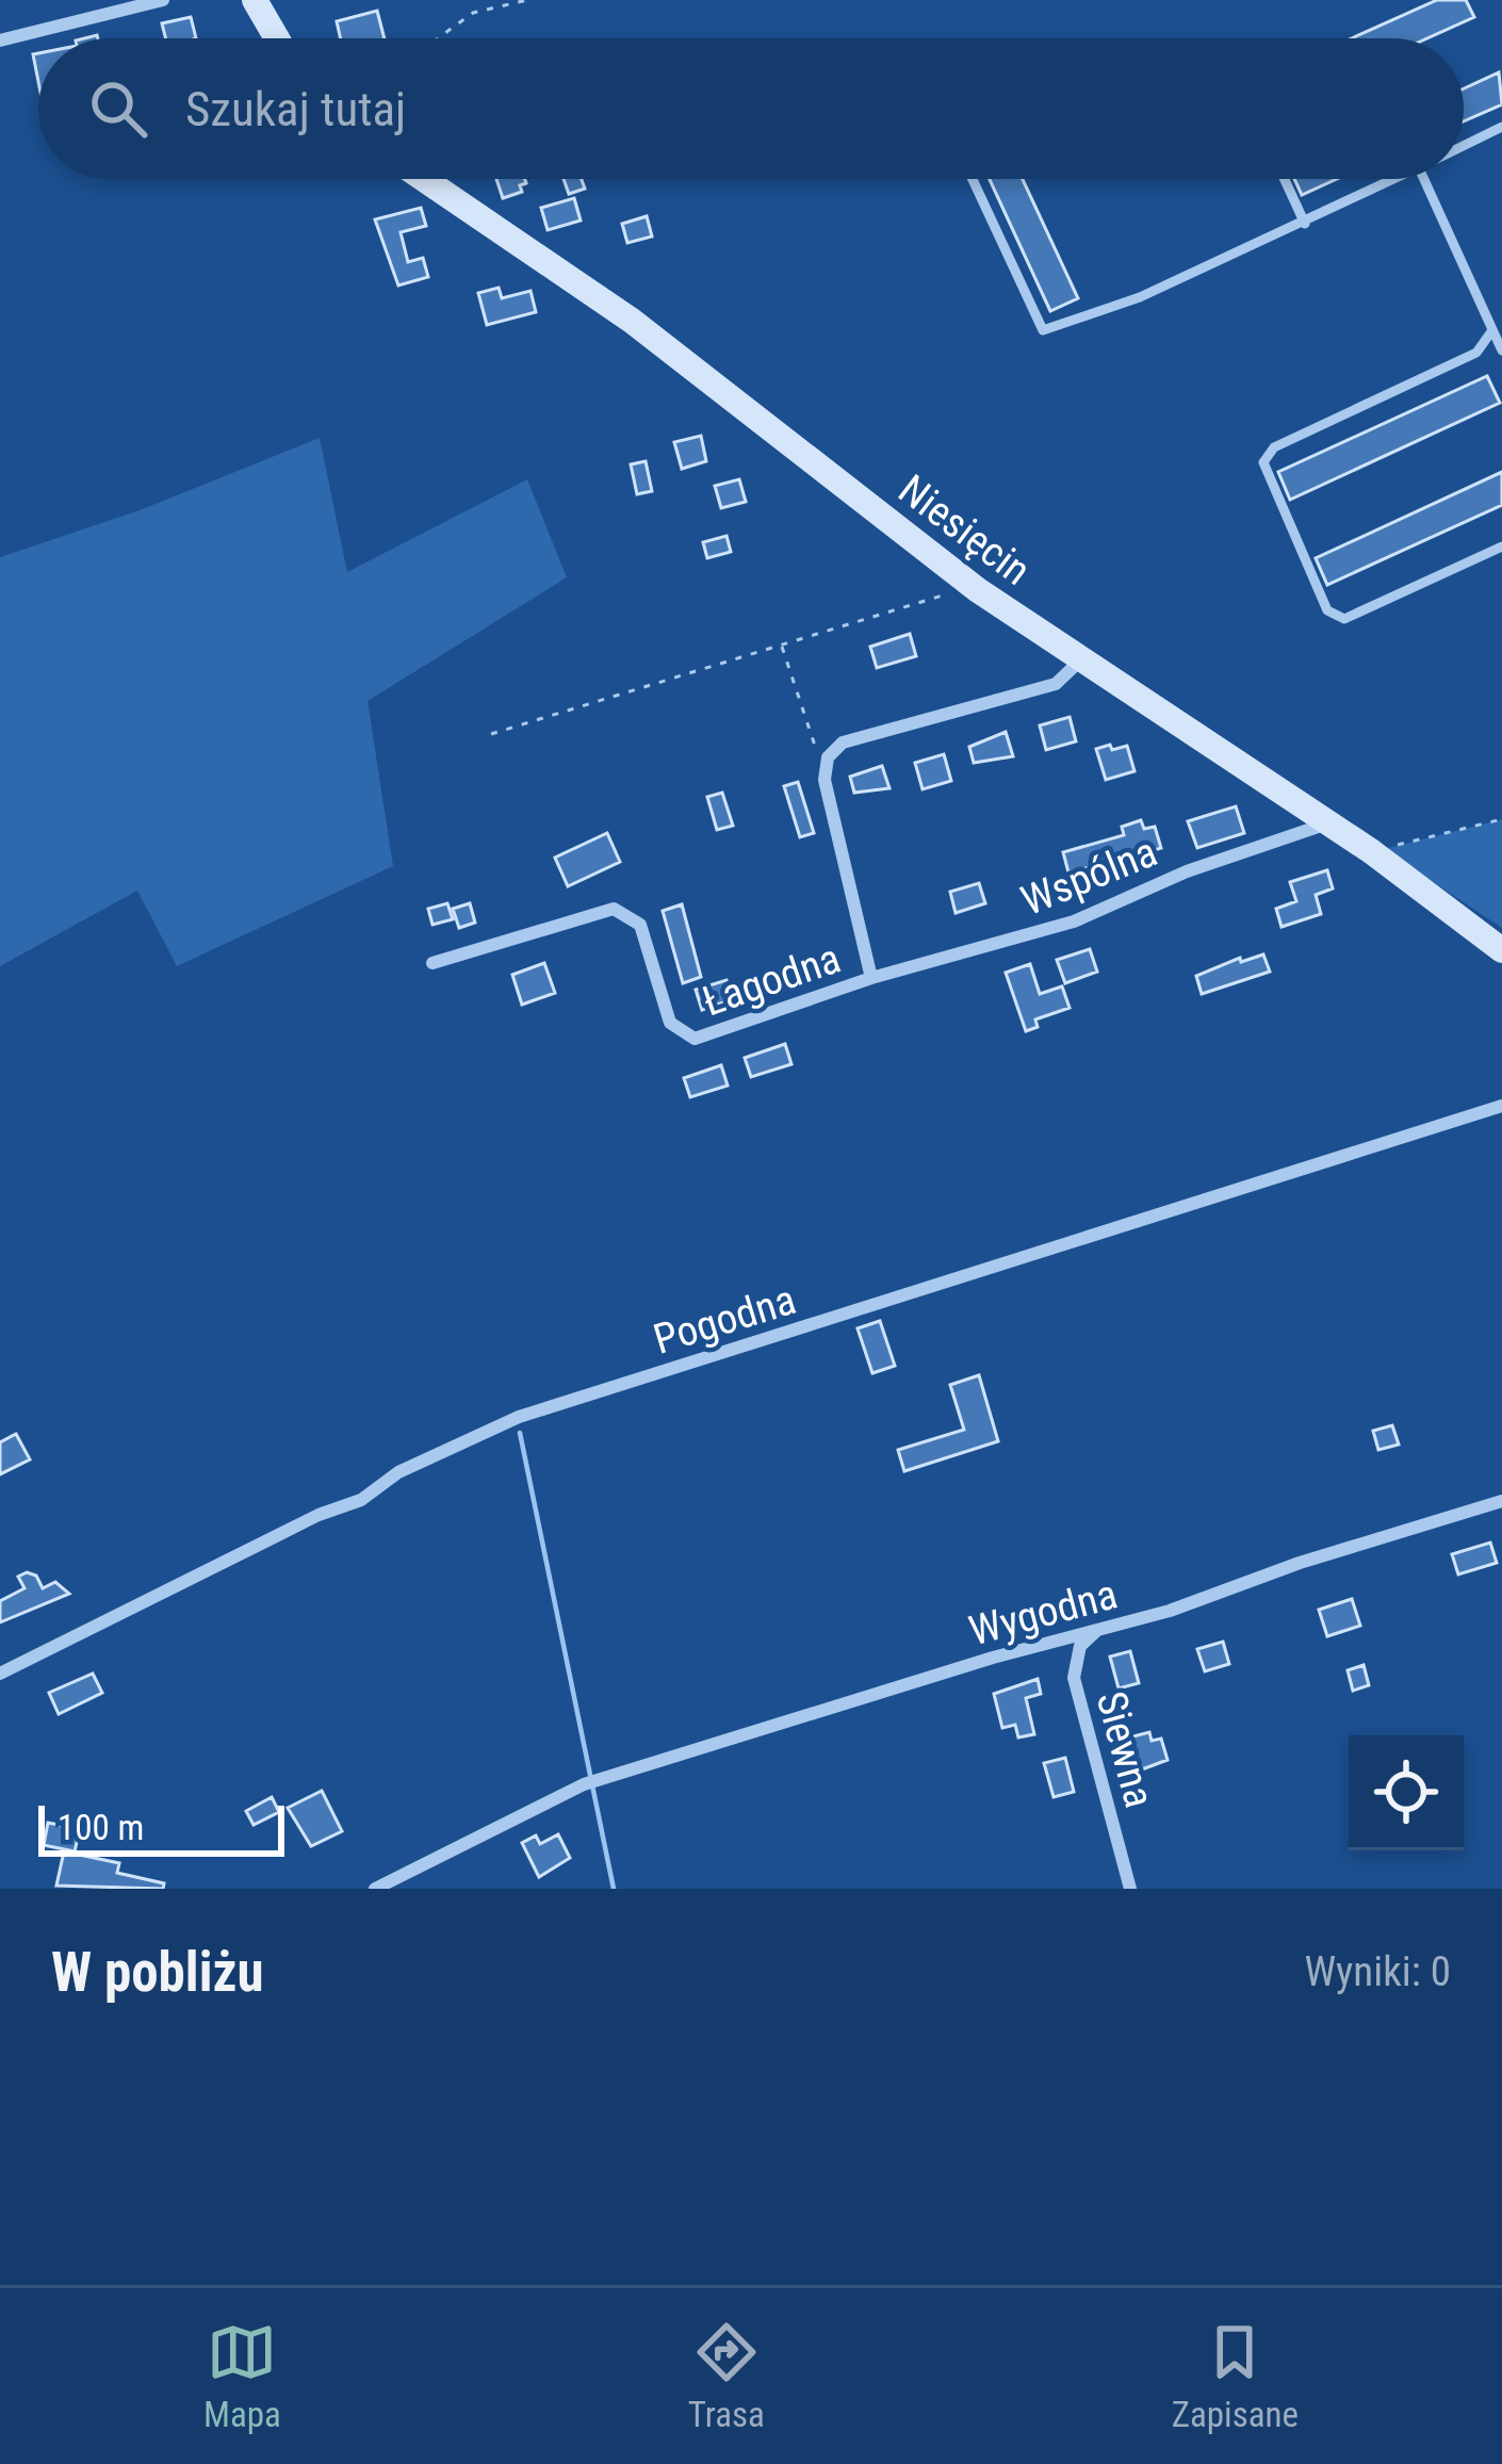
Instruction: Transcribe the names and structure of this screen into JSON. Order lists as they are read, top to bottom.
{
  "streets": {
    "street": [
      "Niesięcin",
      "Wspólna",
      "Łagodna",
      "Pogodna",
      "Wygodna",
      "Siewna"
    ]
  },
  "crossings": [
    ["Niesięcin", "Wspólna"],
    ["Wspólna", "Łagodna"],
    ["Wygodna", "Siewna"]
  ],
  "scale_bar": "100 m",
  "page": {
    "search": "Szukaj tutaj",
    "scale": "100 m",
    "heading": ["W pobliżu", "Wyniki: 0"],
    "nav": ["Mapa", "Trasa", "Zapisane"]
  }
}
